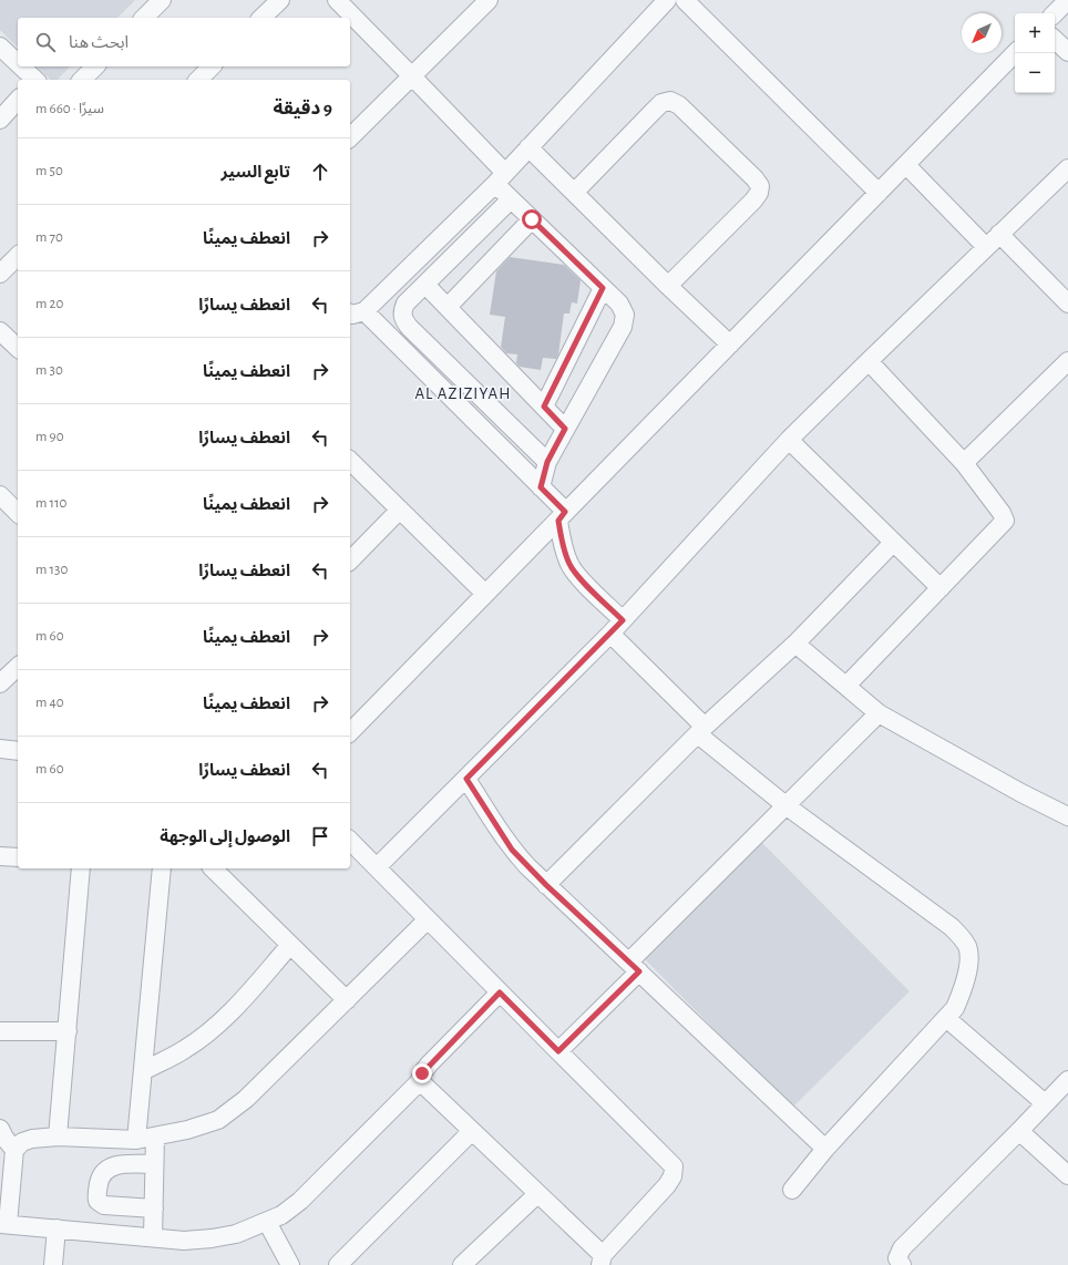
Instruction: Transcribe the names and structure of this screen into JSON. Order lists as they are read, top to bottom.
{
  "districts": ["AL AZIZIYAH"],
  "north": "bottom left",
  "page": {
    "map_buttons": ["+", "−"],
    "search": "ابحث هنا",
    "heading": ["9 دقيقة", "سيرًا · 660 m"],
    "list": [
      ["تابع السير", "50 m"],
      ["انعطف يمينًا", "70 m"],
      ["انعطف يسارًا", "20 m"],
      ["انعطف يمينًا", "30 m"],
      ["انعطف يسارًا", "90 m"],
      ["انعطف يمينًا", "110 m"],
      ["انعطف يسارًا", "130 m"],
      ["انعطف يمينًا", "60 m"],
      ["انعطف يمينًا", "40 m"],
      ["انعطف يسارًا", "60 m"],
      "الوصول إلى الوجهة"
    ]
  }
}
